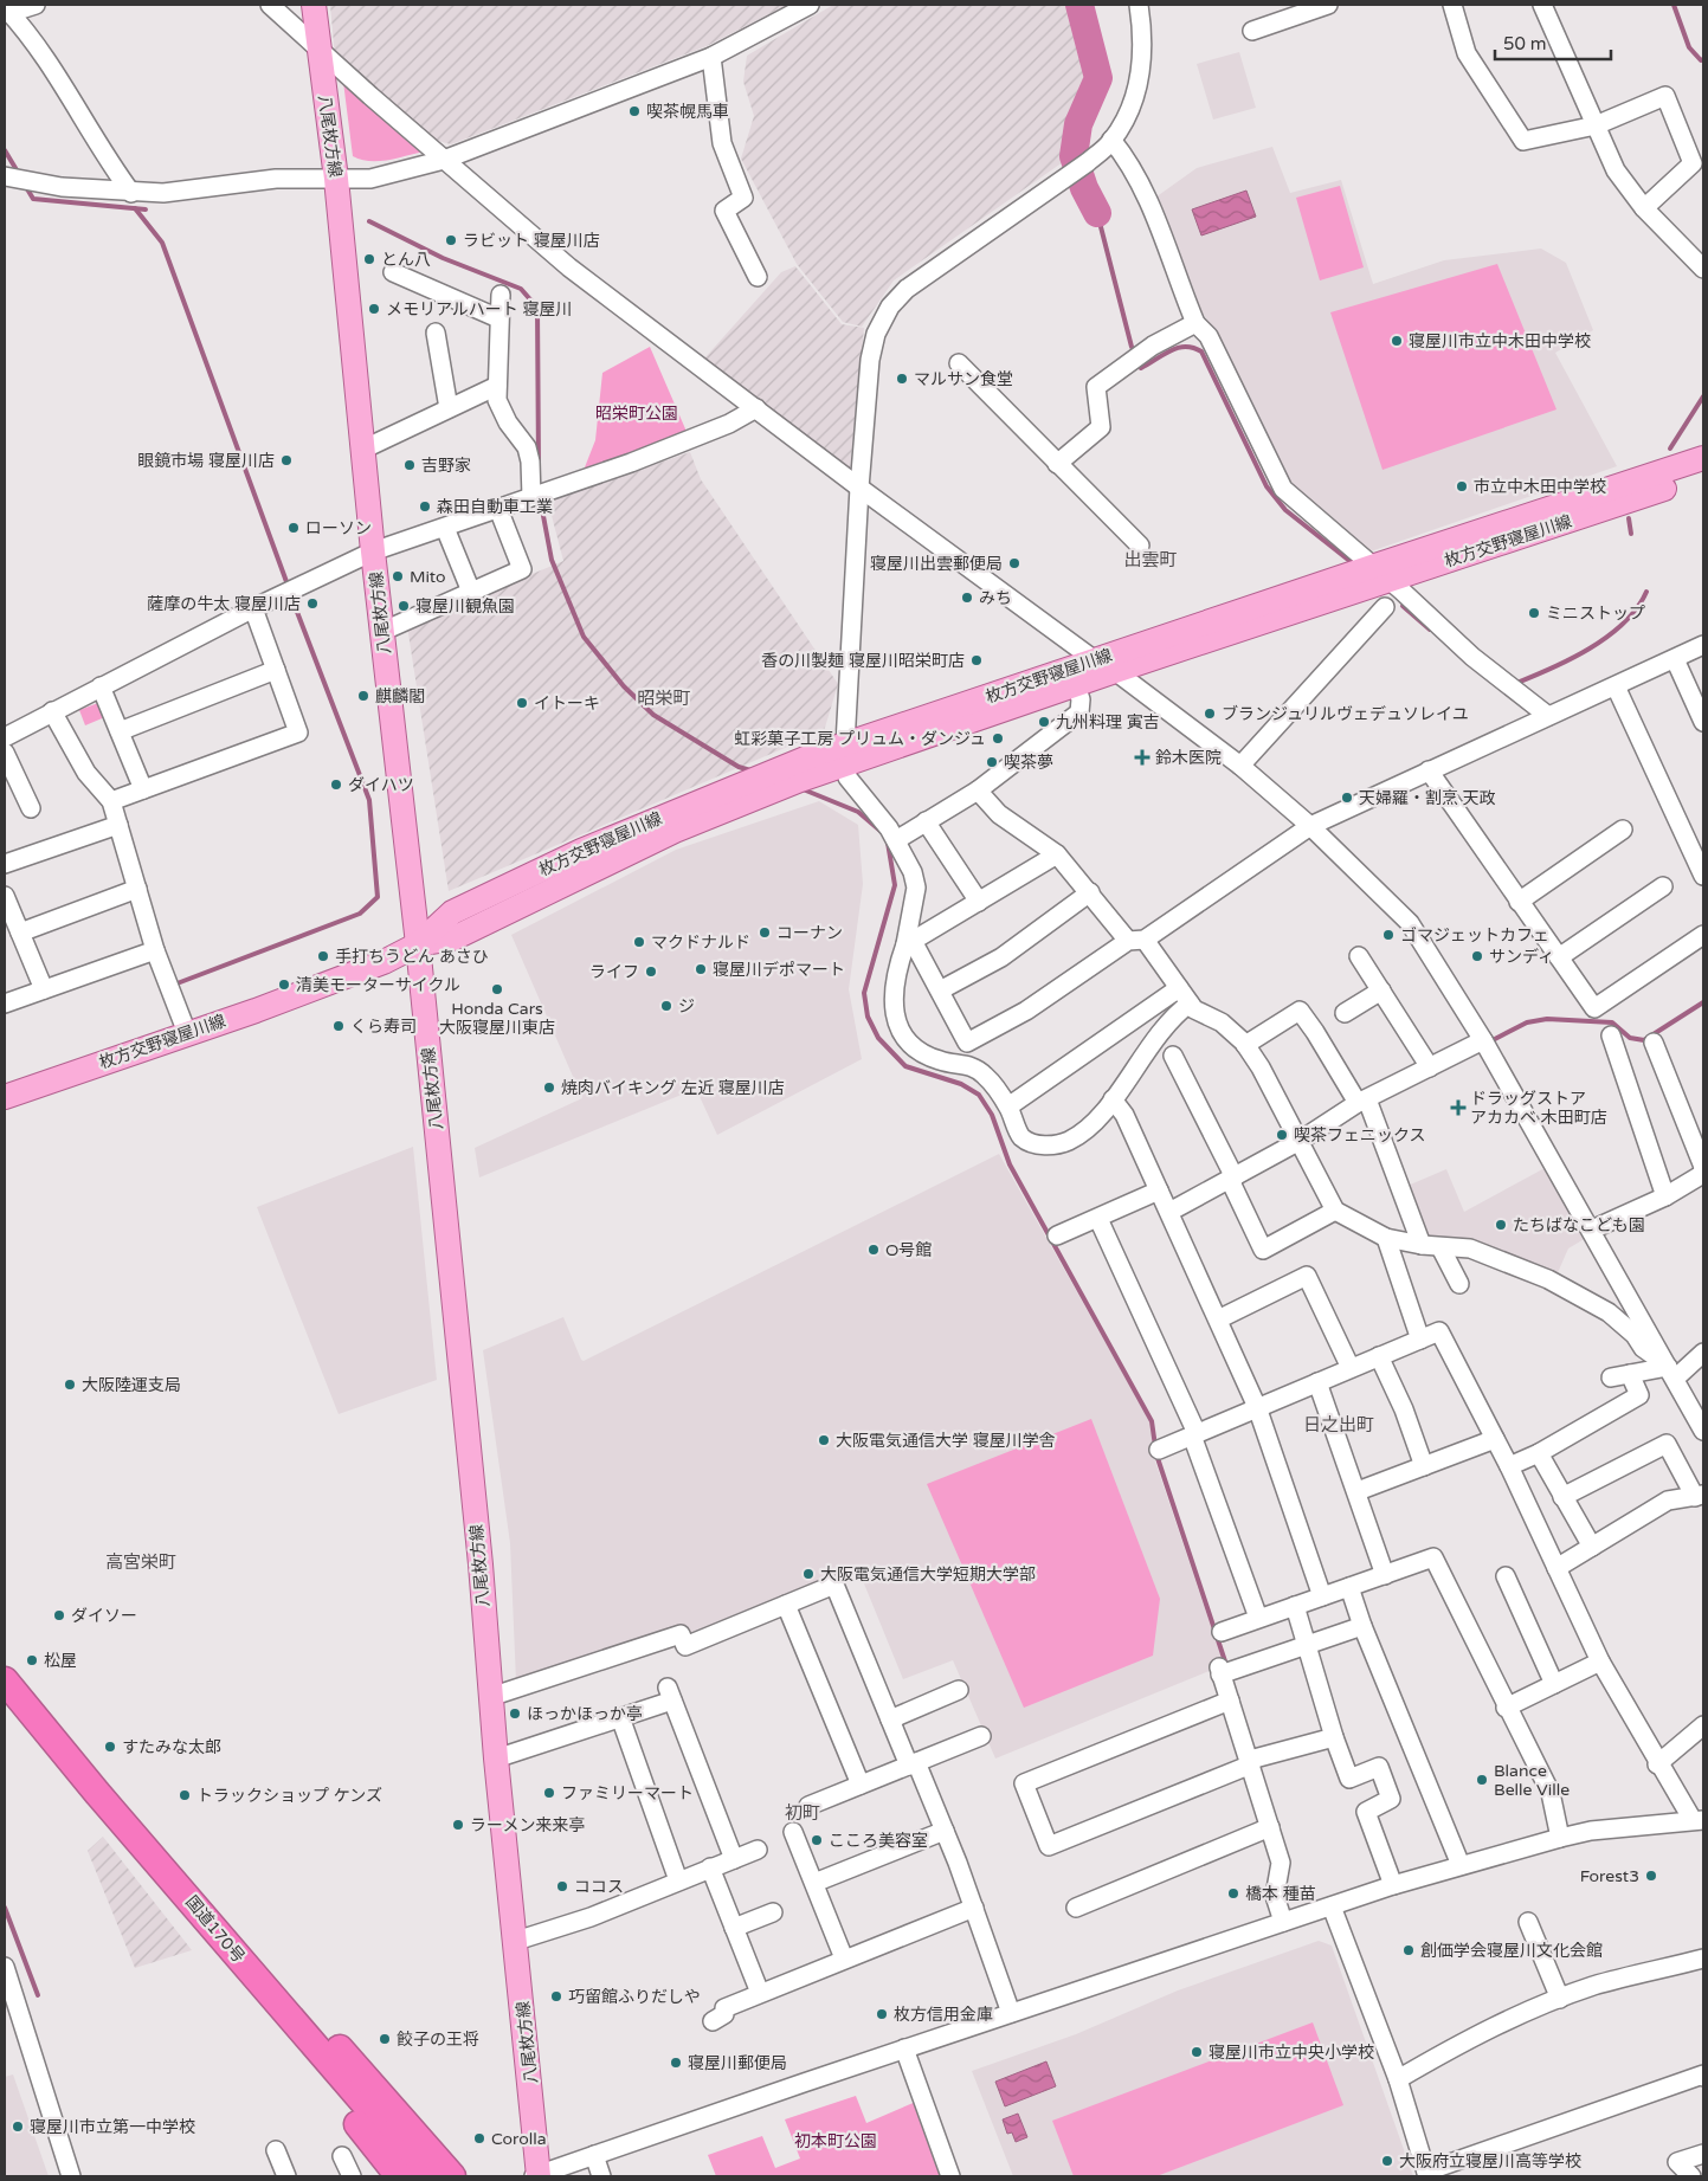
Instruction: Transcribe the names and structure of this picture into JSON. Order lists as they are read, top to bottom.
{
  "streets": {
    "highway": ["国道170号"],
    "main road": ["八尾枚方線", "枚方交野寝屋川線"]
  },
  "crossings": [
    ["八尾枚方線", "枚方交野寝屋川線"]
  ],
  "districts": [
    "出雲町",
    "昭栄町",
    "日之出町",
    "高宮栄町",
    "初町"
  ],
  "parks": ["昭栄町公園", "初本町公園"],
  "places": {
    "other": [
      "喫茶幌馬車",
      "ラビット 寝屋川店",
      "とん八",
      "メモリアルハート 寝屋川",
      "寝屋川市立中木田中学校",
      "マルサン食堂",
      "眼鏡市場 寝屋川店",
      "吉野家",
      "市立中木田中学校",
      "森田自動車工業",
      "ローソン",
      "寝屋川出雲郵便局",
      "Mito",
      "みち",
      "薩摩の牛太 寝屋川店",
      "寝屋川観魚園",
      "ミニストップ",
      "香の川製麺 寝屋川昭栄町店",
      "麒麟閣",
      "イトーキ",
      "ブランジュリルヴェデュソレイユ",
      "九州料理 寅吉",
      "虹彩菓子工房 プリュム・ダンジュ",
      "喫茶夢",
      "ダイハツ",
      "天婦羅・割烹 天政",
      "コーナン",
      "ゴマジェットカフェ",
      "マクドナルド",
      "手打ちうどん あさひ",
      "サンディ",
      "寝屋川デポマート",
      "ライフ",
      "清美モーターサイクル",
      "Honda Cars 大阪寝屋川東店",
      "ジ",
      "くら寿司",
      "焼肉バイキング 左近 寝屋川店",
      "喫茶フェニックス",
      "たちばなこども園",
      "O号館",
      "大阪陸運支局",
      "大阪電気通信大学 寝屋川学舎",
      "大阪電気通信大学短期大学部",
      "ダイソー",
      "松屋",
      "ほっかほっか亭",
      "すたみな太郎",
      "Blance Belle Ville",
      "ファミリーマート",
      "トラックショップ ケンズ",
      "ラーメン来来亭",
      "こころ美容室",
      "Forest3",
      "ココス",
      "橋本 種苗",
      "創価学会寝屋川文化会館",
      "巧留館ふりだしや",
      "枚方信用金庫",
      "餃子の王将",
      "寝屋川市立中央小学校",
      "寝屋川郵便局",
      "寝屋川市立第一中学校",
      "Corolla",
      "大阪府立寝屋川高等学校"
    ],
    "health": ["鈴木医院", "ドラッグストア アカカベ 木田町店"]
  },
  "scale_bar": "50 m"
}
